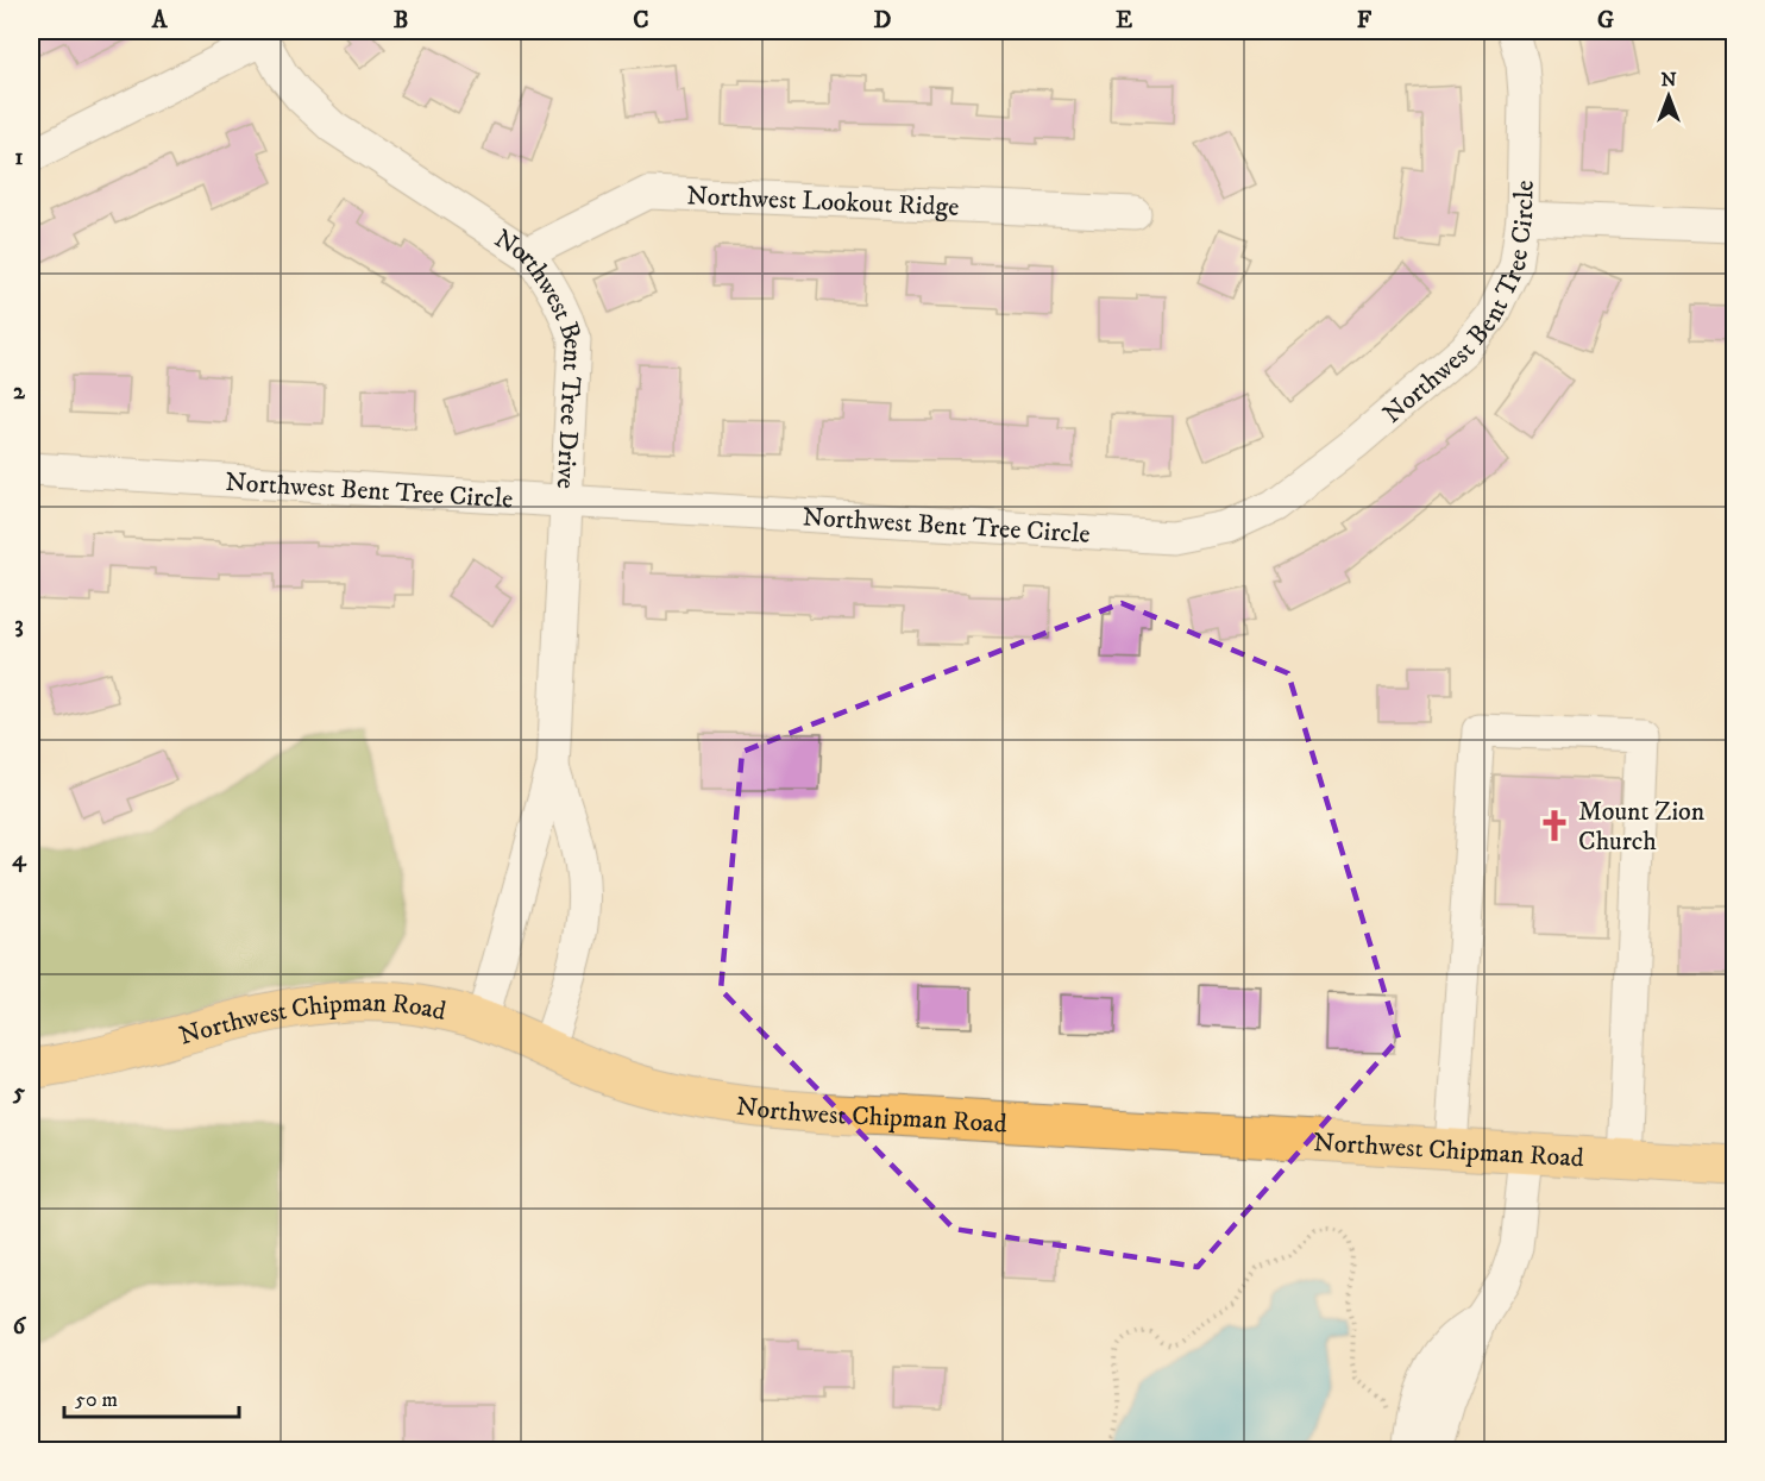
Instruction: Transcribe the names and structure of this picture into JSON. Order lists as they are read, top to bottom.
{
  "streets": {
    "main road": ["Northwest Chipman Road"],
    "street": ["Northwest Lookout Ridge", "Northwest Bent Tree Circle", "Northwest Bent Tree Drive"]
  },
  "crossings": [
    ["Northwest Lookout Ridge", "Northwest Bent Tree Drive"],
    ["Northwest Bent Tree Circle", "Northwest Bent Tree Drive"],
    ["Northwest Bent Tree Drive", "Northwest Chipman Road"]
  ],
  "places": {
    "church": ["Mount Zion Church"]
  },
  "scale_bar": "50 m",
  "north": "top",
  "grid": {
    "columns": [
      "A",
      "B",
      "C",
      "D",
      "E",
      "F",
      "G"
    ],
    "rows": [
      "1",
      "2",
      "3",
      "4",
      "5",
      "6"
    ]
  }
}
